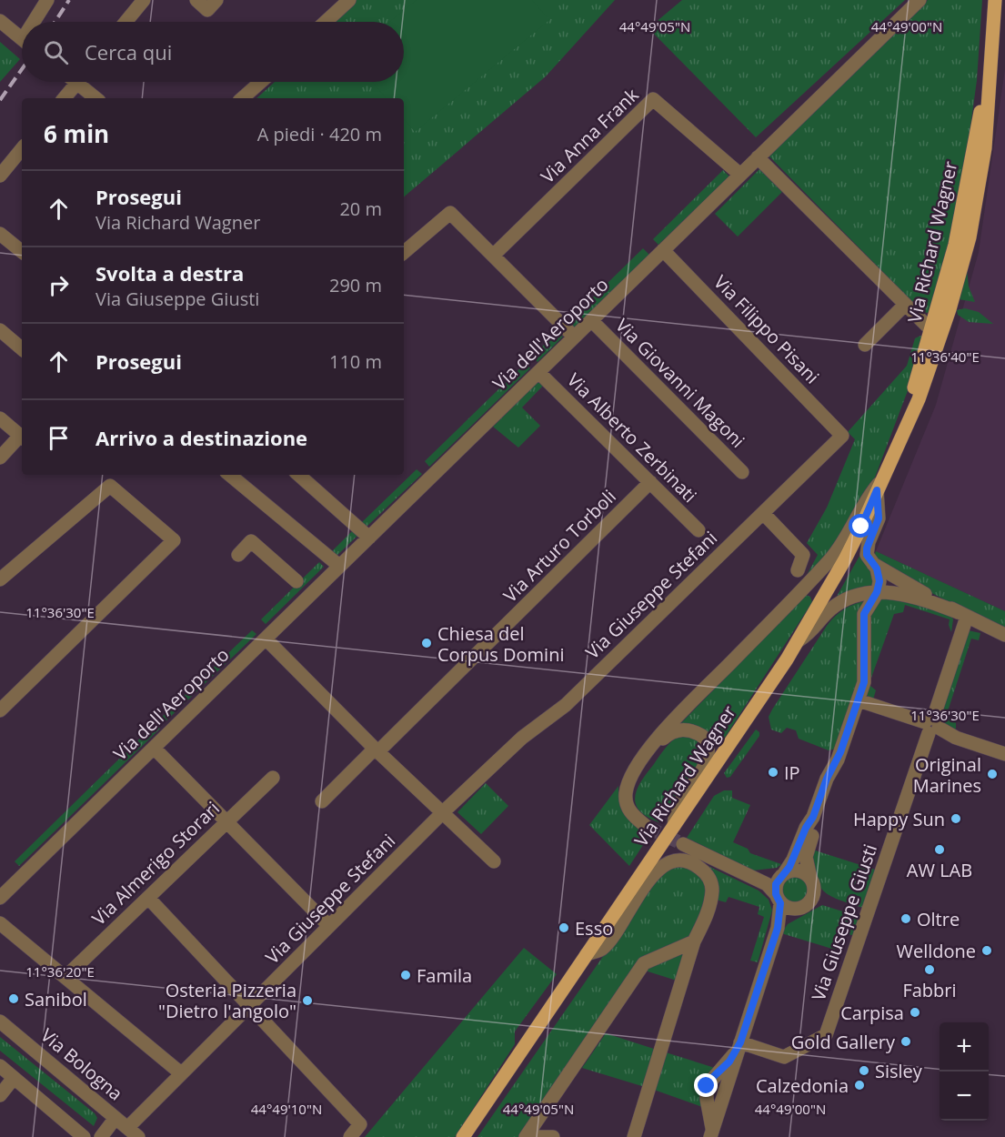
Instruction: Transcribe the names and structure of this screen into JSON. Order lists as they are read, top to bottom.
{
  "streets": {
    "main road": ["Via Richard Wagner"],
    "street": [
      "Via Anna Frank",
      "Via Filippo Pisani",
      "Via dell'Aeroporto",
      "Via Giovanni Magoni",
      "Via Alberto Zerbinati",
      "Via Arturo Torboli",
      "Via Giuseppe Stefani",
      "Via Almerigo Storari",
      "Via Giuseppe Giusti",
      "Via Bologna"
    ]
  },
  "crossings": [
    ["Via Anna Frank", "Via dell'Aeroporto"],
    ["Via Filippo Pisani", "Via dell'Aeroporto"],
    ["Via Filippo Pisani", "Via Giuseppe Stefani"],
    ["Via dell'Aeroporto", "Via Giovanni Magoni"],
    ["Via dell'Aeroporto", "Via Alberto Zerbinati"],
    ["Via Alberto Zerbinati", "Via Arturo Torboli"],
    ["Via Giuseppe Stefani", "Via Bologna"]
  ],
  "places": [
    "Chiesa del Corpus Domini",
    "IP",
    "Original Marines",
    "Happy Sun",
    "AW LAB",
    "Oltre",
    "Esso",
    "Welldone",
    "Fabbri",
    "Famila",
    "Sanibol",
    "Osteria Pizzeria \"Dietro l'angolo\"",
    "Carpisa",
    "Gold Gallery",
    "Sisley",
    "Calzedonia"
  ],
  "page": {
    "search": "Cerca qui",
    "heading": ["6 min", "A piedi · 420 m"],
    "list": [
      ["Prosegui", "Via Richard Wagner", "20 m"],
      ["Svolta a destra", "Via Giuseppe Giusti", "290 m"],
      ["Prosegui", "110 m"],
      "Arrivo a destinazione"
    ],
    "map_buttons": ["+", "−"]
  },
  "coordinates": [
    "44°49'05\"N",
    "44°49'00\"N",
    "11°36'40\"E",
    "11°36'30\"E",
    "11°36'20\"E",
    "44°49'10\"N"
  ]
}
